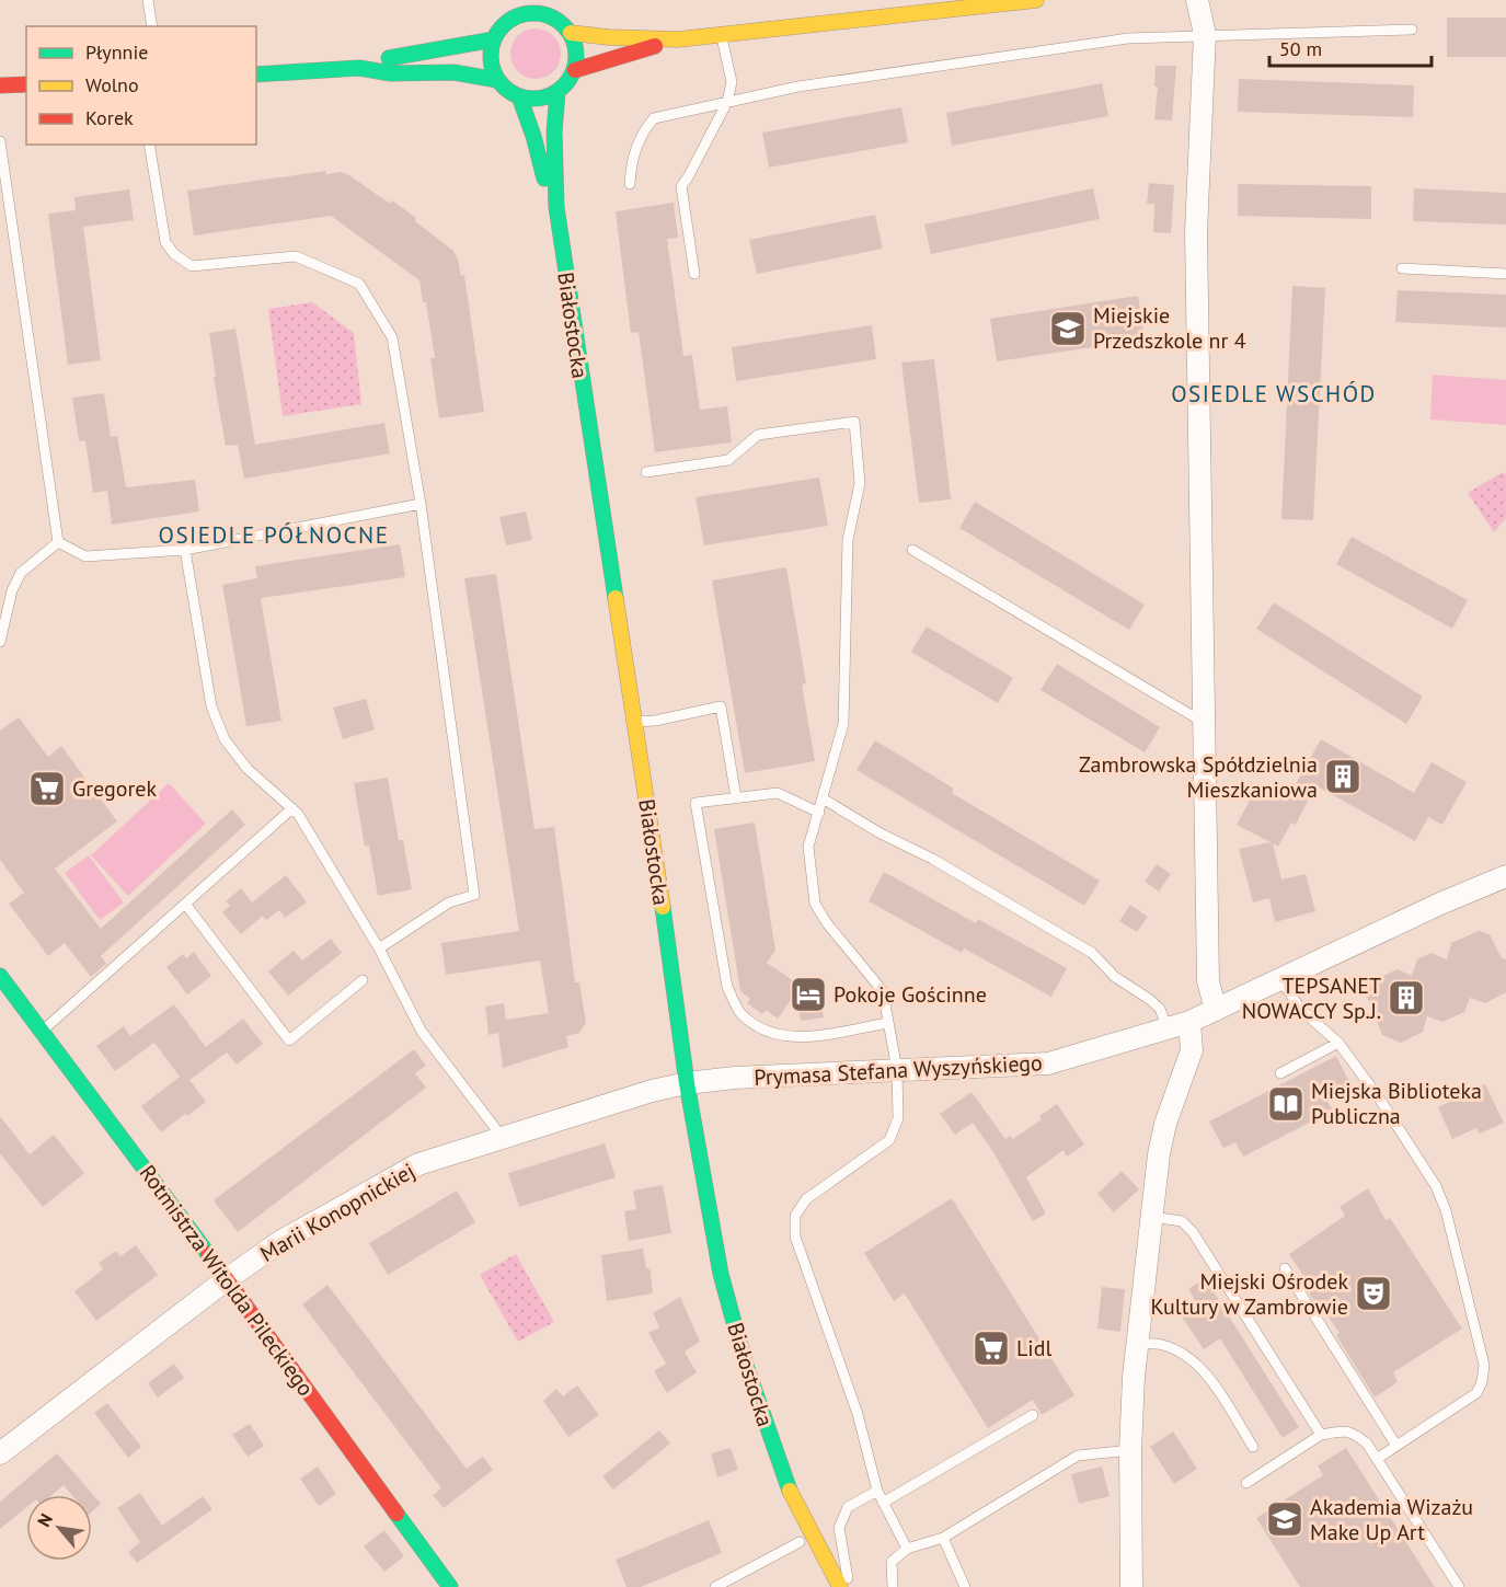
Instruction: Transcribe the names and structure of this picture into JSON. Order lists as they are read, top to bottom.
{
  "streets": {
    "main road": ["Białostocka", "Rotmistrza Witolda Pileckiego"],
    "street": ["Prymasa Stefana Wyszyńskiego", "Marii Konopnickiej"]
  },
  "crossings": [
    ["Białostocka", "Prymasa Stefana Wyszyńskiego"],
    ["Białostocka", "Marii Konopnickiej"],
    ["Prymasa Stefana Wyszyńskiego", "Marii Konopnickiej"],
    ["Marii Konopnickiej", "Rotmistrza Witolda Pileckiego"]
  ],
  "districts": ["OSIEDLE WSCHÓD", "OSIEDLE PÓŁNOCNE"],
  "places": {
    "school or university": ["Miejskie Przedszkole nr 4", "Akademia Wizażu Make Up Art"],
    "building": ["Zambrowska Spółdzielnia Mieszkaniowa", "TEPSANET NOWACCY Sp.J."],
    "supermarket": ["Gregorek", "Lidl"],
    "hotel": ["Pokoje Gościnne"],
    "library": ["Miejska Biblioteka Publiczna"],
    "theatre": ["Miejski Ośrodek Kultury w Zambrowie"]
  },
  "legend": ["Płynnie", "Wolno", "Korek"],
  "scale_bar": "50 m",
  "north": "top left"
}
